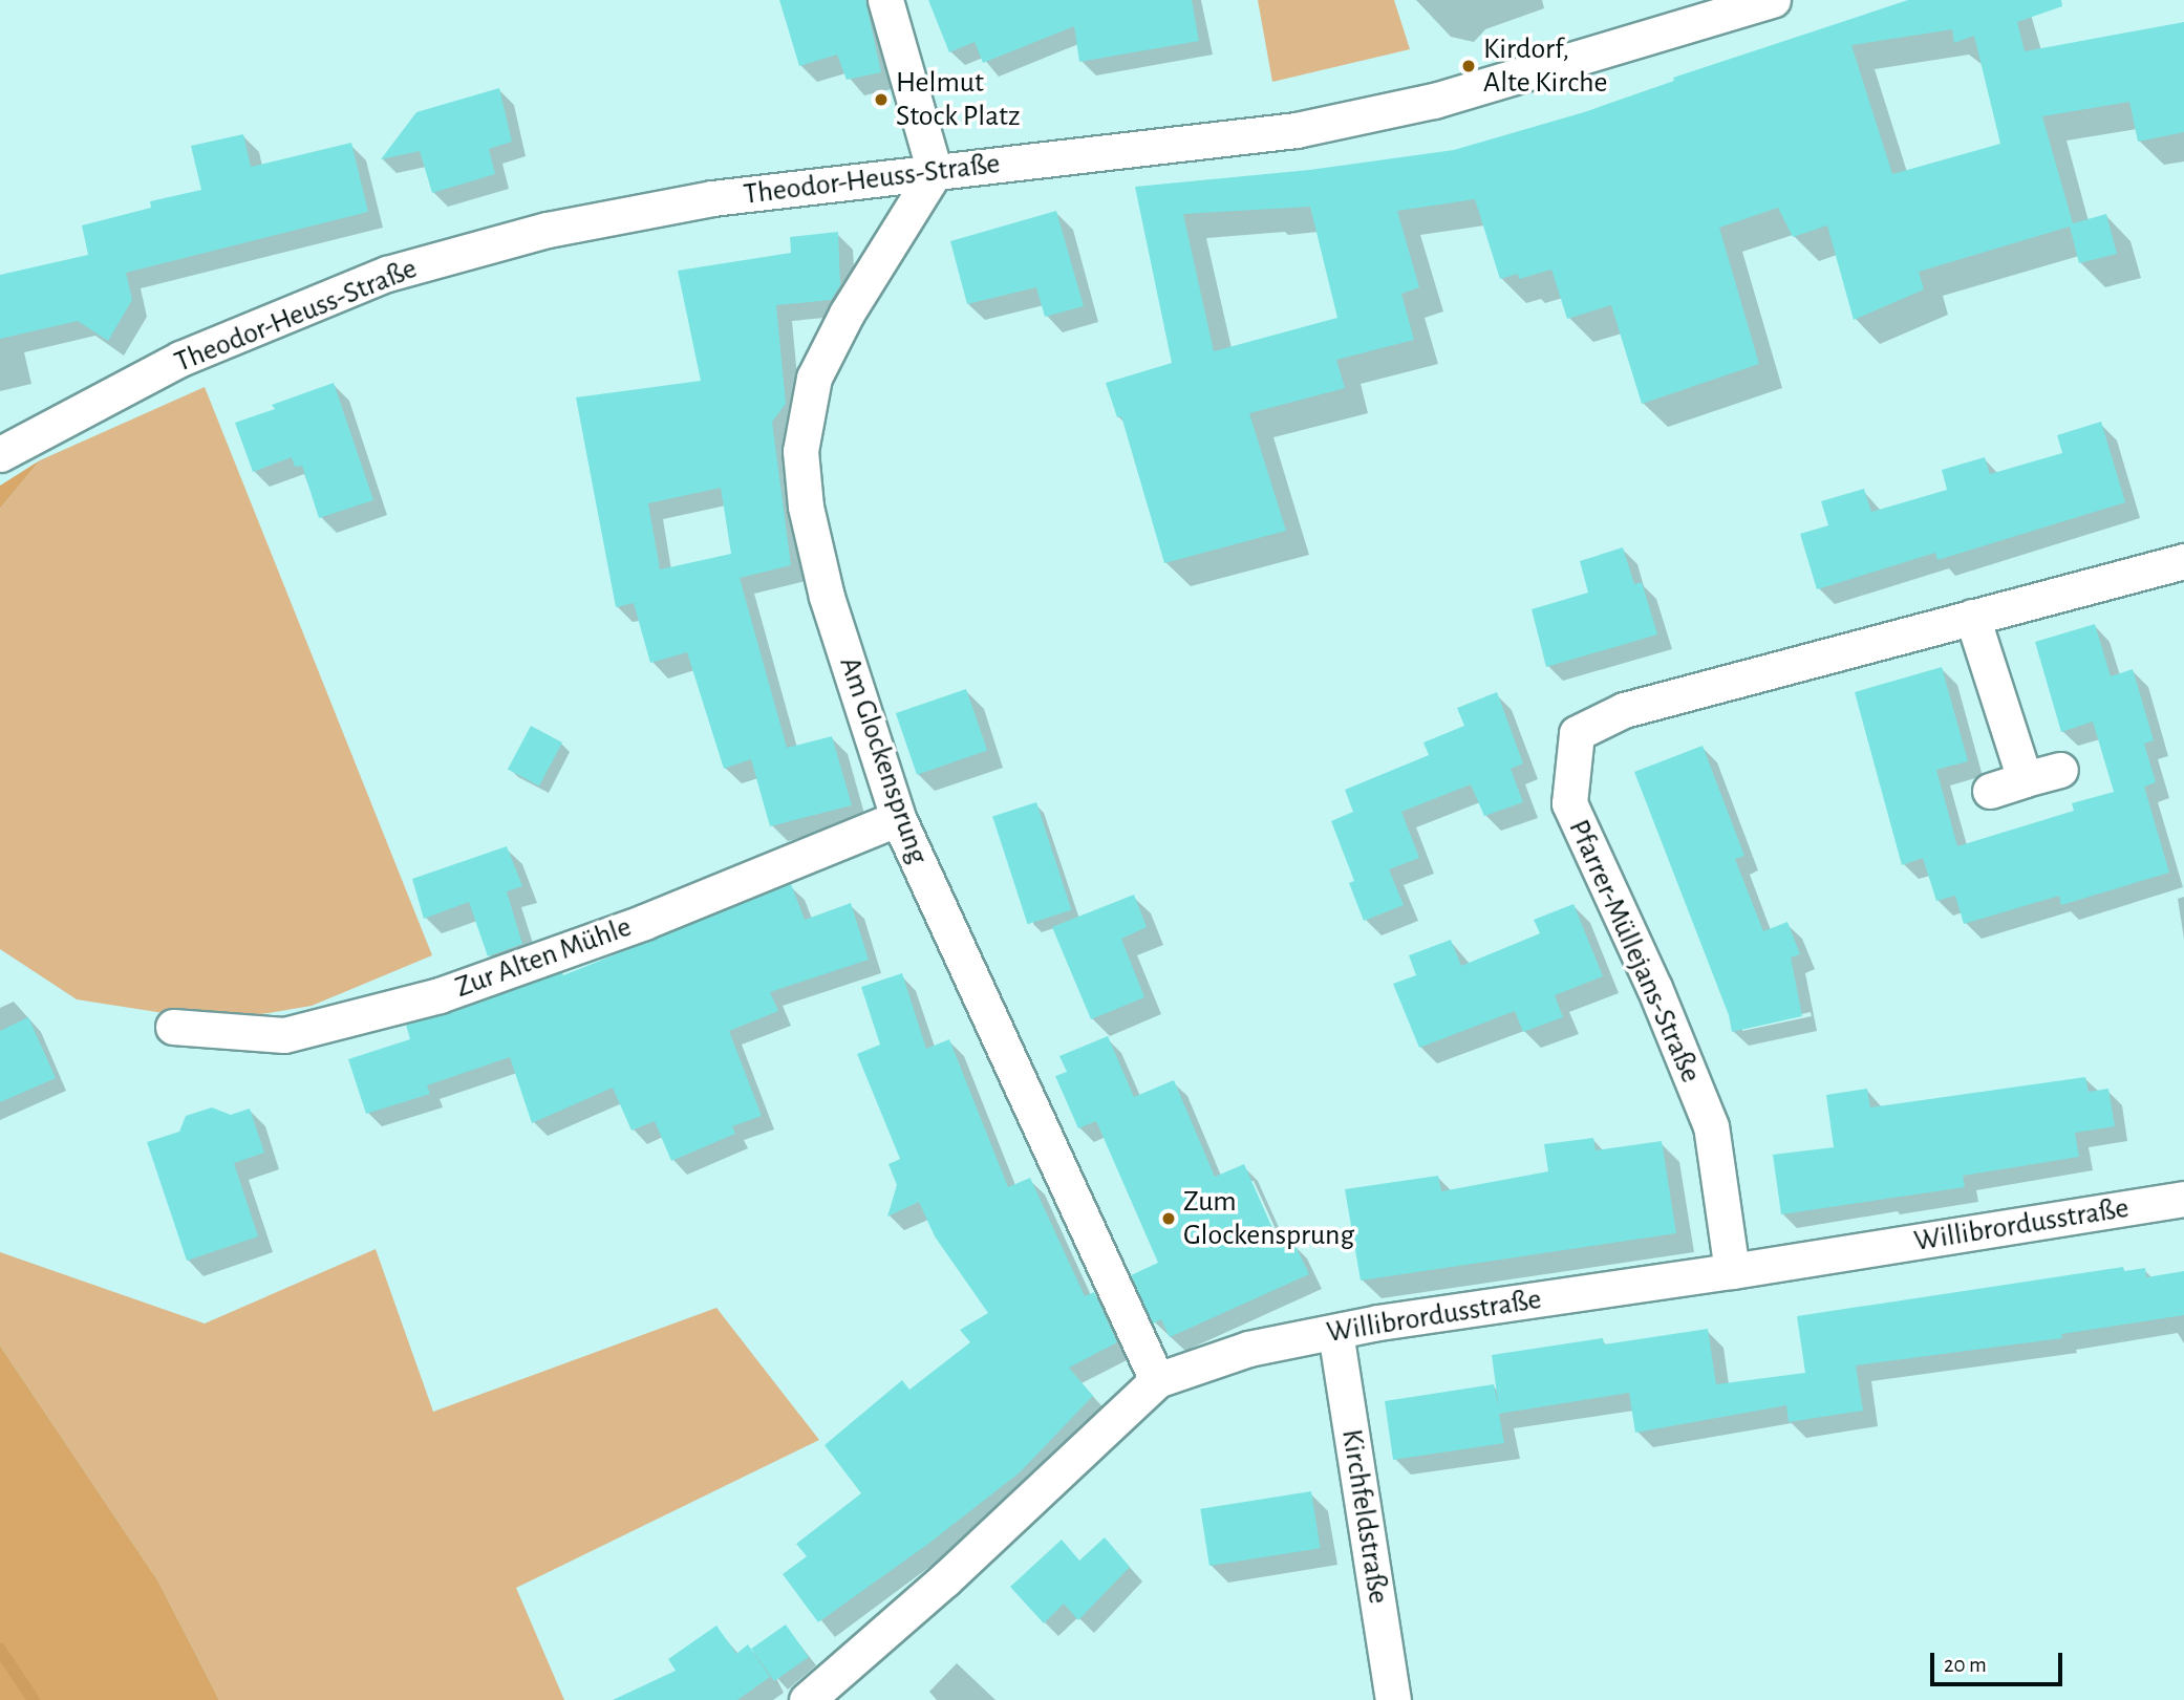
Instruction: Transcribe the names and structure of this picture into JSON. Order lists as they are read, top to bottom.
{
  "streets": {
    "street": [
      "Theodor-Heuss-Straße",
      "Am Glockensprung",
      "Pfarrer-Müllejans-Straße",
      "Zur Alten Mühle",
      "Willibrordusstraße",
      "Kirchfeldstraße"
    ]
  },
  "crossings": [
    ["Theodor-Heuss-Straße", "Am Glockensprung"],
    ["Am Glockensprung", "Zur Alten Mühle"],
    ["Am Glockensprung", "Willibrordusstraße"],
    ["Pfarrer-Müllejans-Straße", "Willibrordusstraße"],
    ["Willibrordusstraße", "Kirchfeldstraße"]
  ],
  "places": ["Kirdorf, Alte Kirche", "Helmut Stock Platz", "Zum Glockensprung"],
  "scale_bar": "20 m"
}
